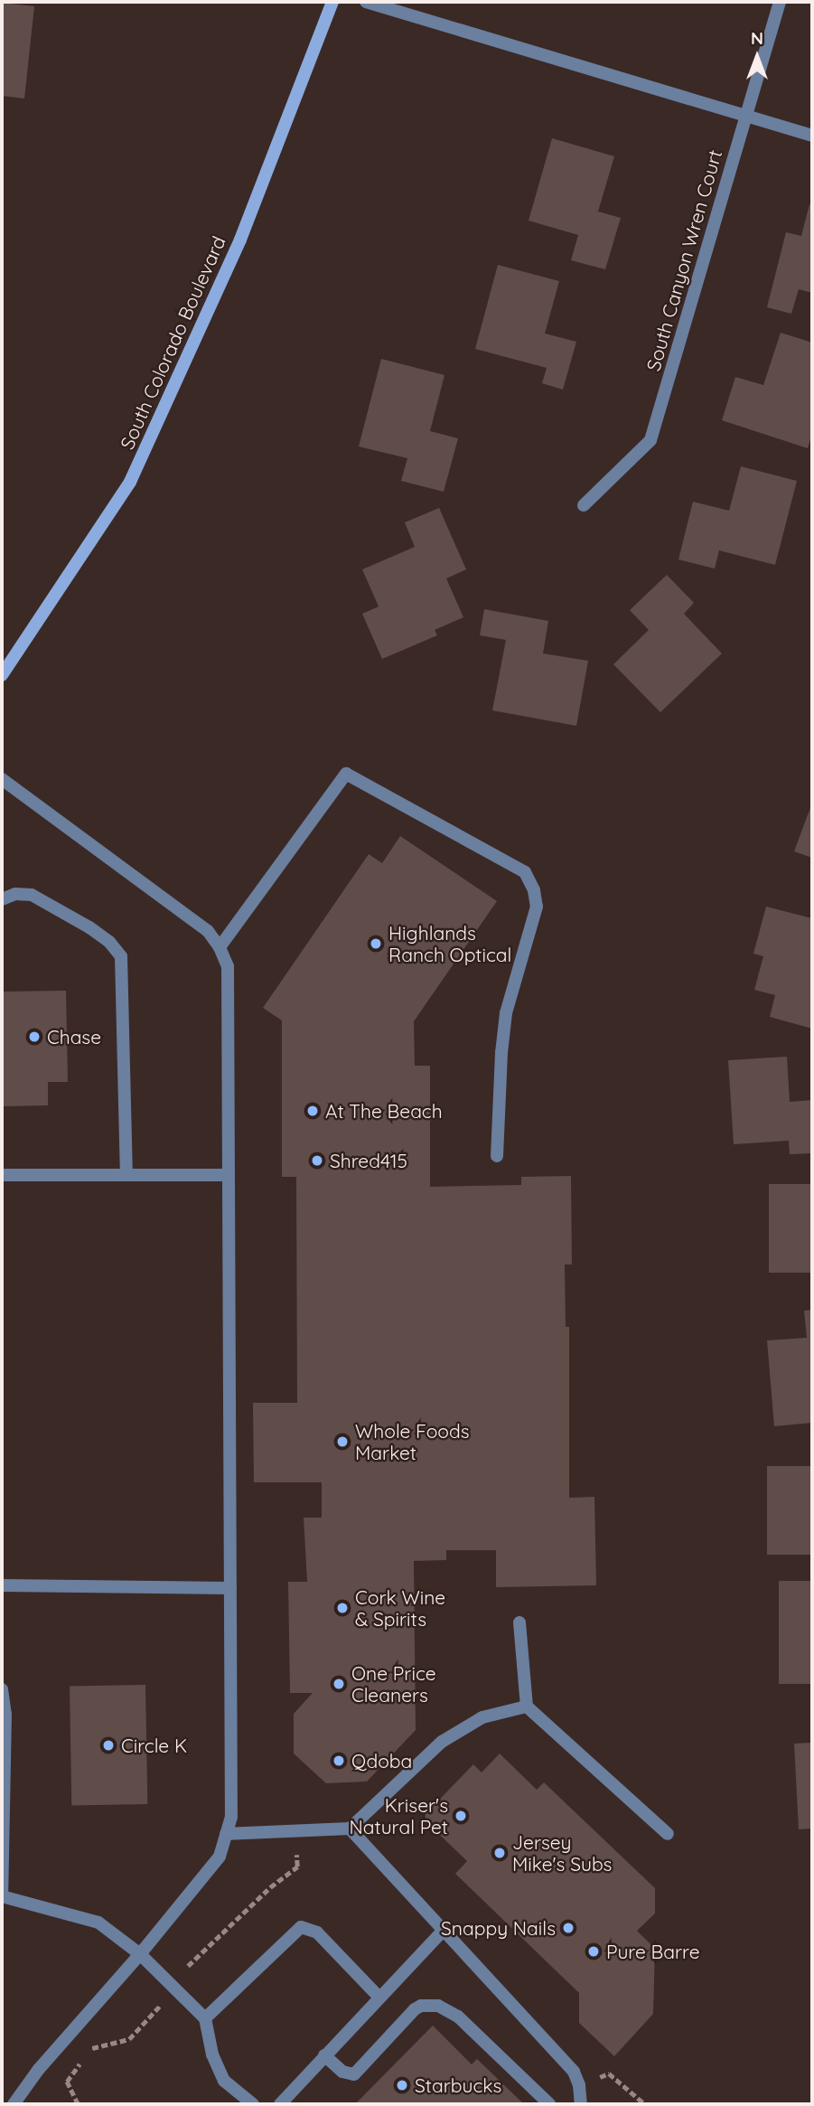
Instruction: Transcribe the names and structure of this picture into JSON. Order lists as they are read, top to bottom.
{
  "streets": {
    "main road": ["South Colorado Boulevard"],
    "street": ["South Canyon Wren Court"]
  },
  "places": [
    "Highlands Ranch Optical",
    "Chase",
    "At The Beach",
    "Shred415",
    "Whole Foods Market",
    "Cork Wine & Spirits",
    "One Price Cleaners",
    "Circle K",
    "Qdoba",
    "Kriser's Natural Pet",
    "Jersey Mike's Subs",
    "Snappy Nails",
    "Pure Barre",
    "Starbucks"
  ],
  "north": "top"
}
